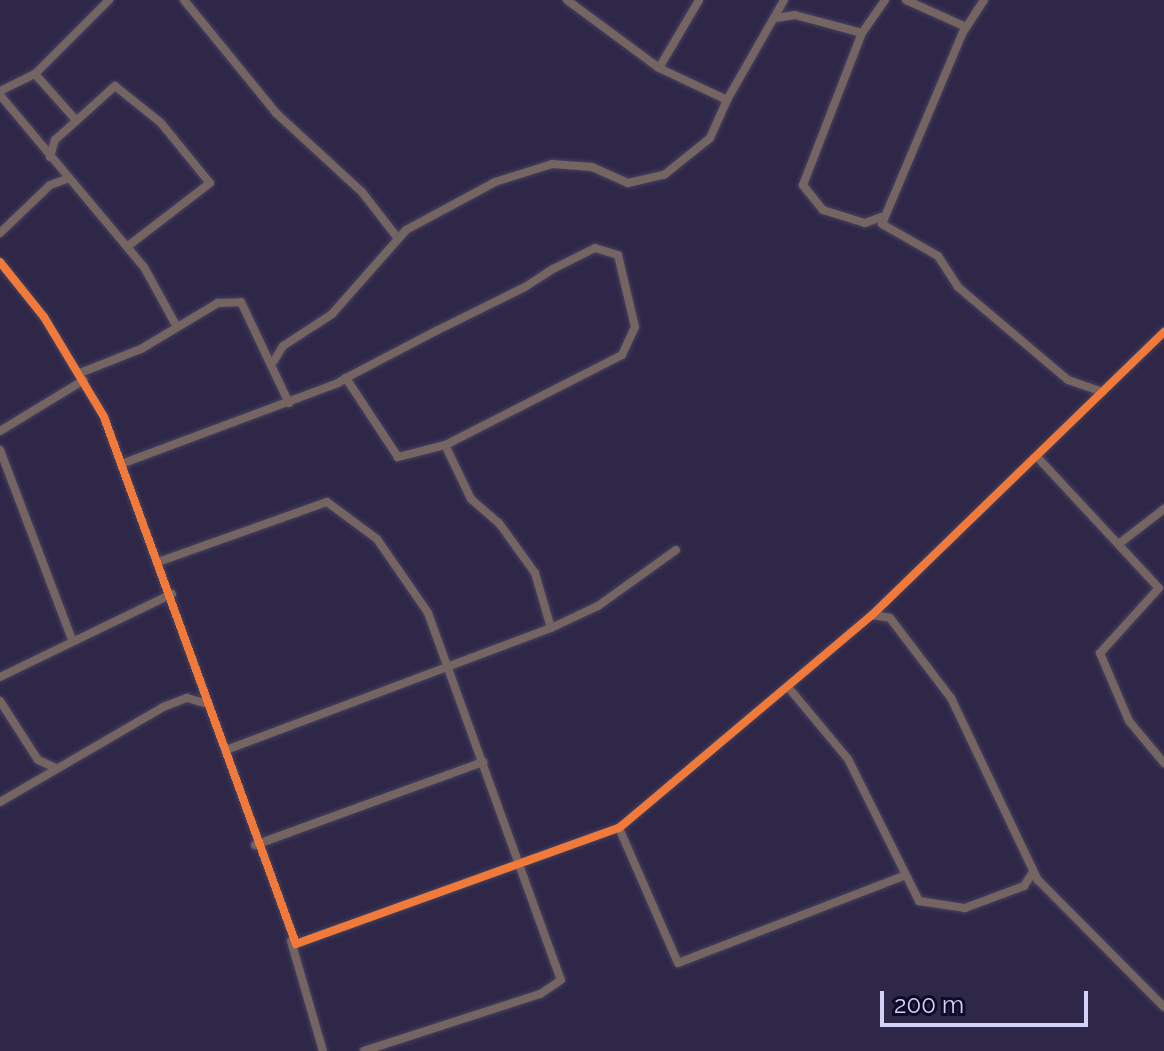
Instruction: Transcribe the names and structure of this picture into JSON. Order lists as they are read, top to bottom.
{
  "scale_bar": "200 m"
}
